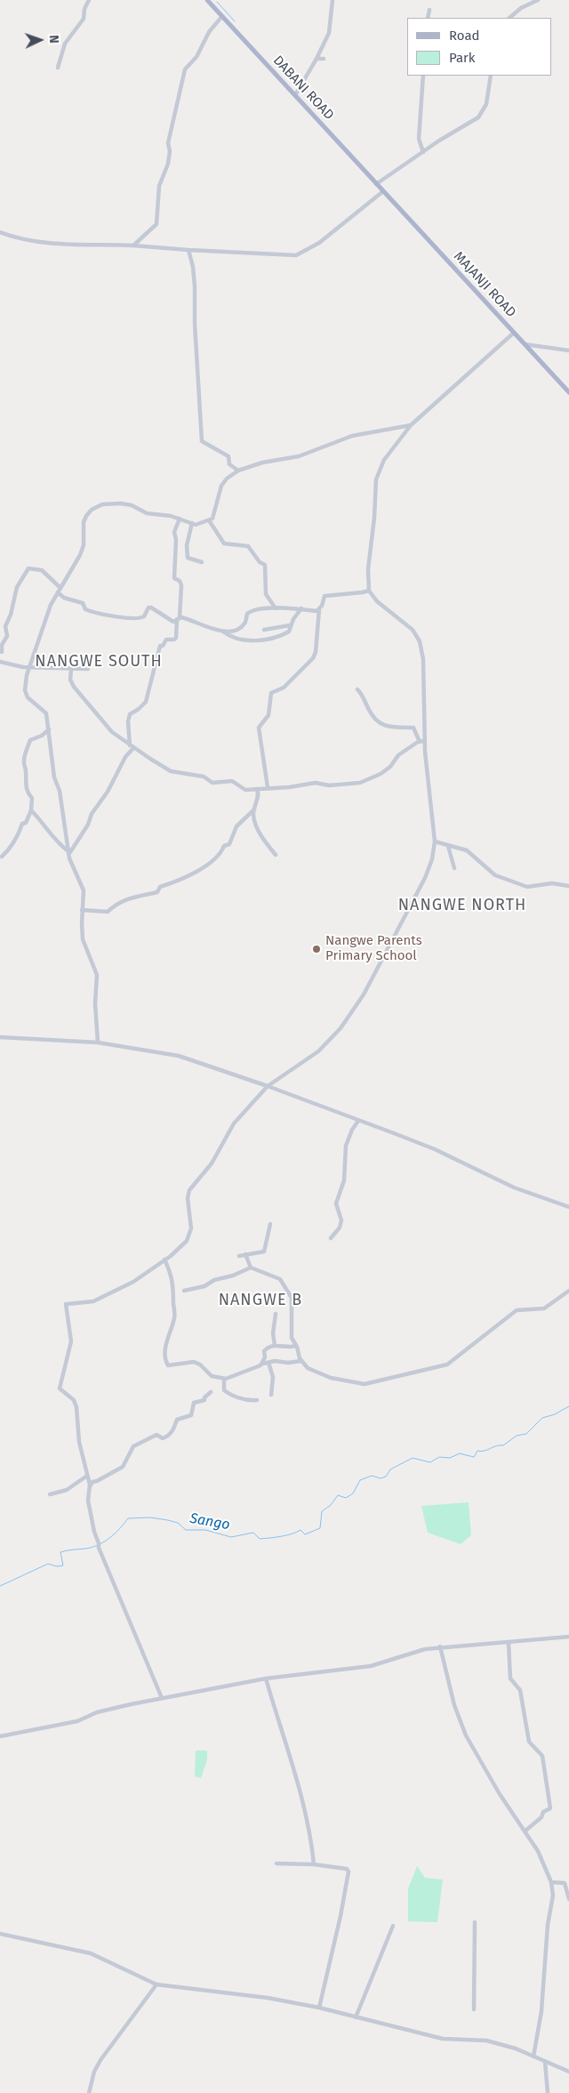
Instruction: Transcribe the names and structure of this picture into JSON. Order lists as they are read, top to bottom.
{
  "streets": {
    "main road": ["DABANI ROAD", "MAJANJI ROAD"]
  },
  "crossings": [
    ["DABANI ROAD", "MAJANJI ROAD"]
  ],
  "districts": ["NANGWE SOUTH", "NANGWE NORTH", "NANGWE B"],
  "water": ["Sango"],
  "places": ["Nangwe Parents Primary School"],
  "legend": ["Road", "Park"],
  "north": "right"
}
